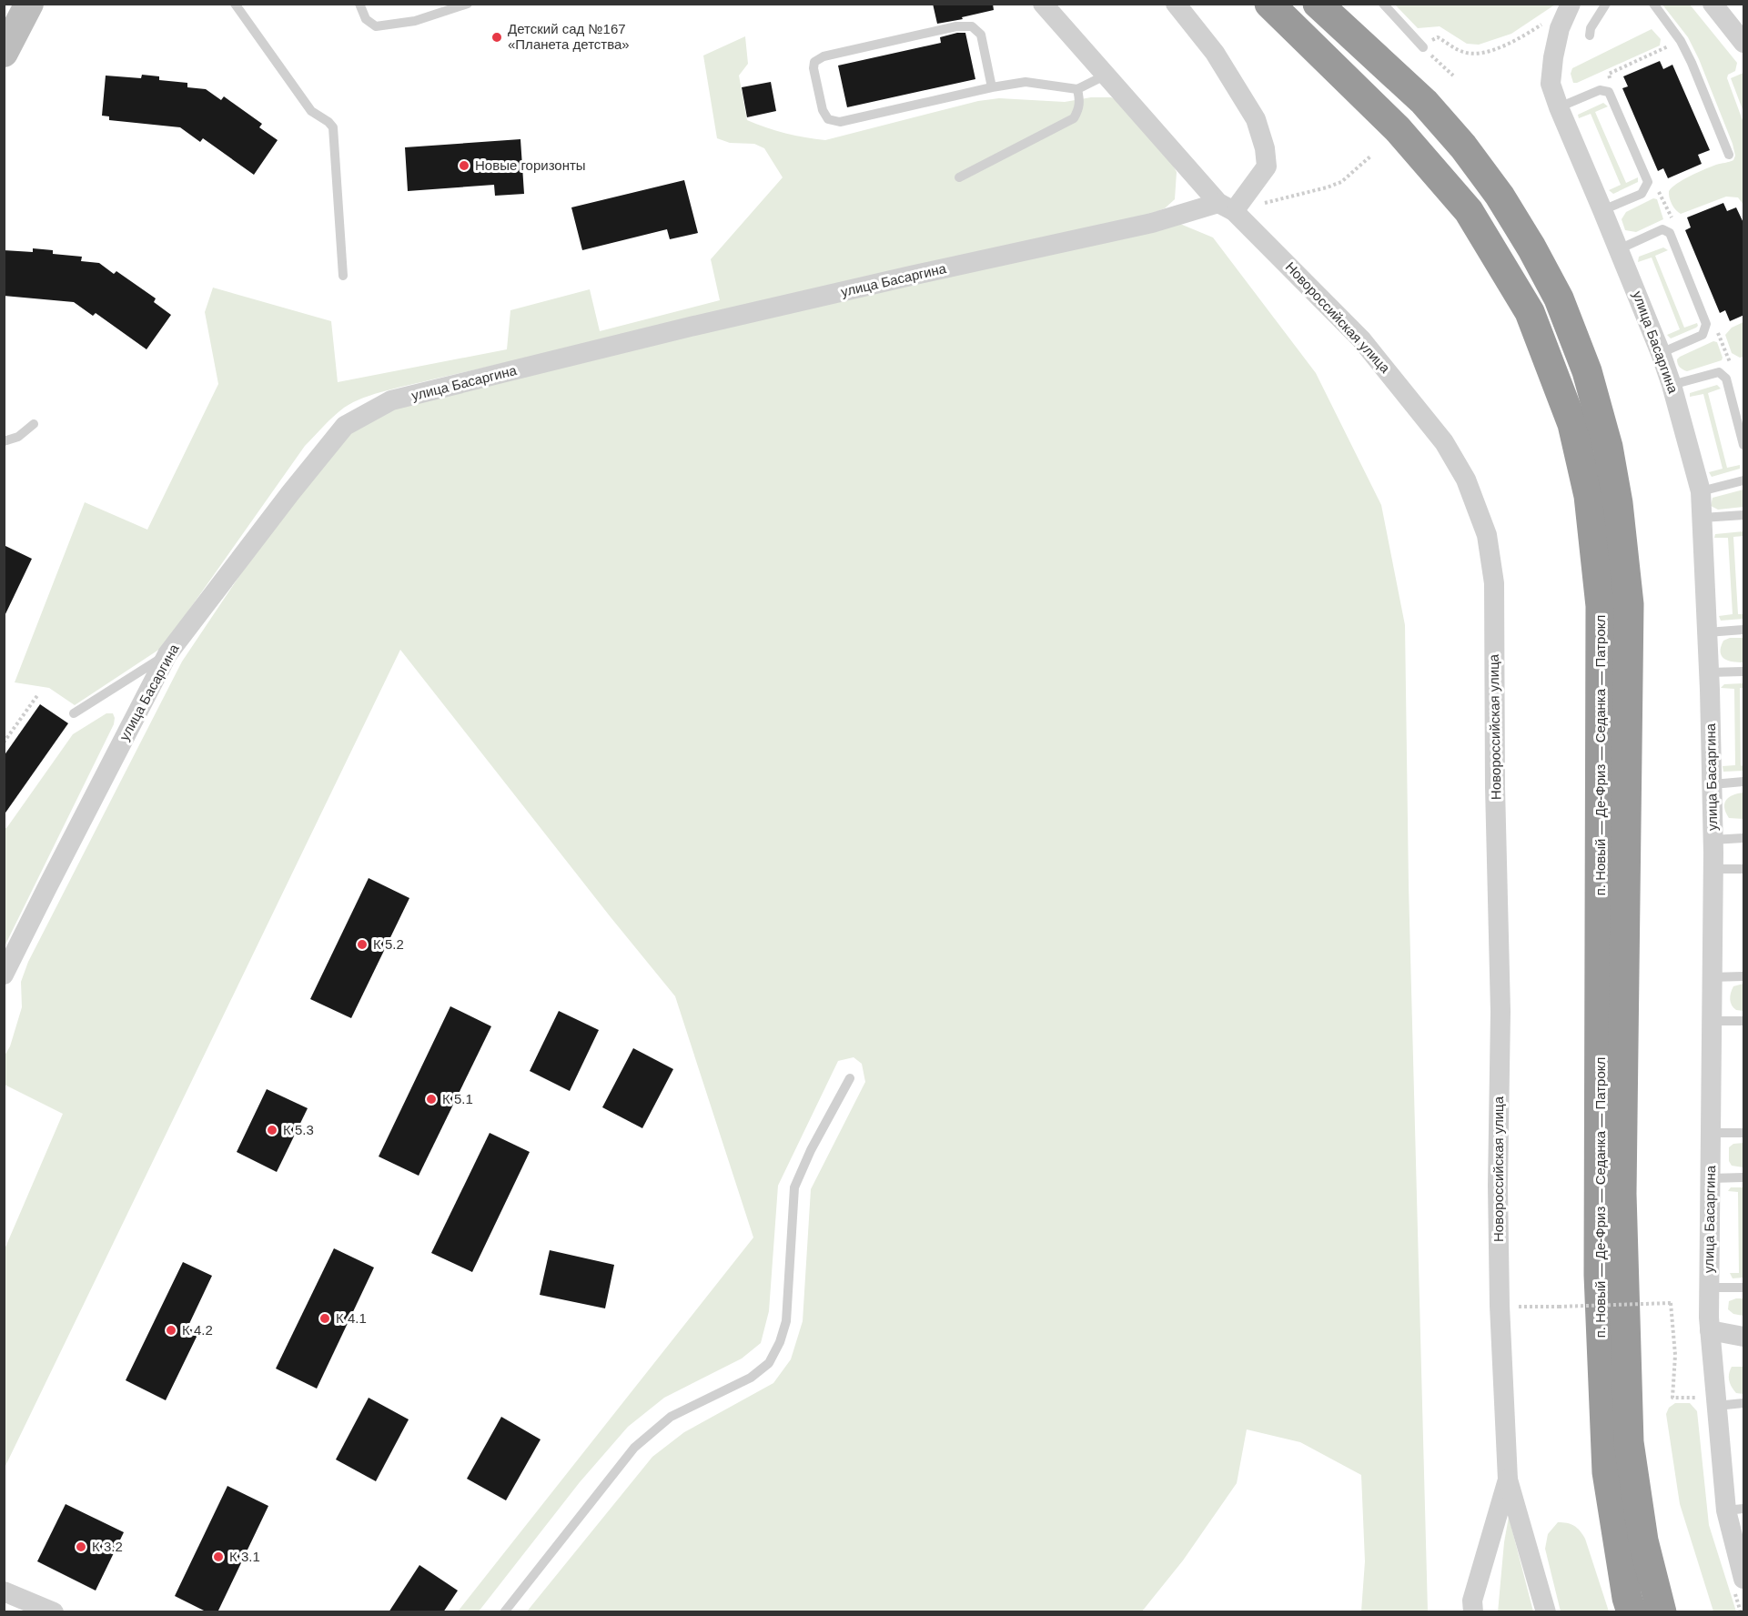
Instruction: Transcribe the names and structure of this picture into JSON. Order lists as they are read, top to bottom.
{
  "streets": {
    "highway": ["п. Новый — Де-Фриз — Седанка — Патрокл"],
    "street": ["улица Басаргина", "Новороссийская улица"]
  },
  "crossings": [
    ["улица Басаргина", "Новороссийская улица"]
  ],
  "places": [
    "Детский сад №167 «Планета детства»",
    "Новые горизонты",
    "К 5.2",
    "К 5.1",
    "К 5.3",
    "К 4.1",
    "К 4.2",
    "К 3.2",
    "К 3.1"
  ]
}
